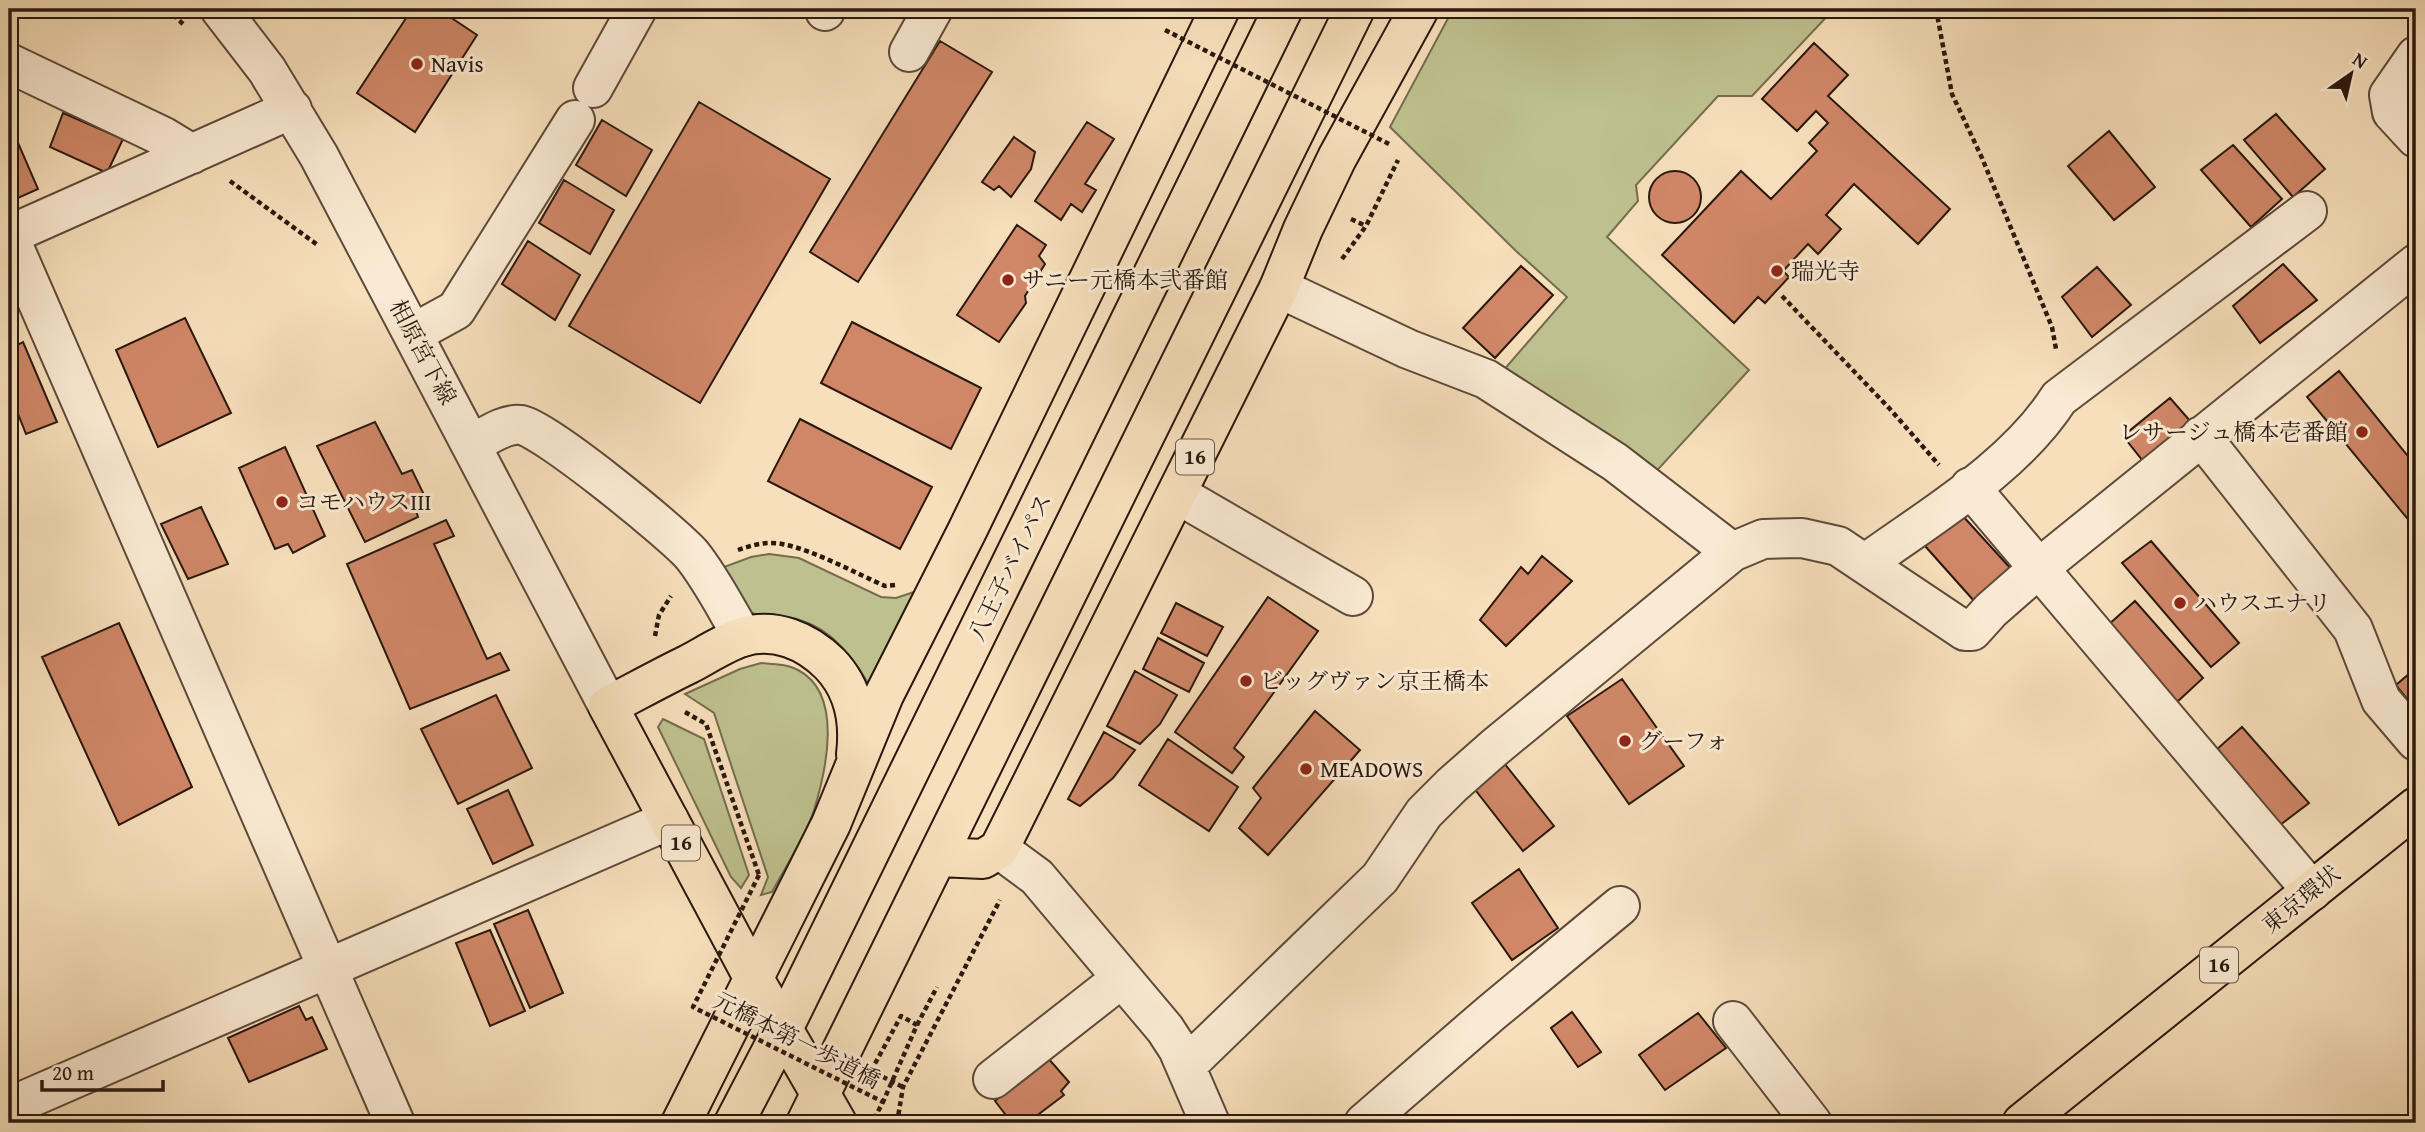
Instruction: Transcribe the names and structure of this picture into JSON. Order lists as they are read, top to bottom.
{
  "streets": {
    "highway": ["16", "八王子バイパス", "東京環状"],
    "street": ["相原宮下線"],
    "path": ["元橋本第一歩道橋"]
  },
  "crossings": [
    ["相原宮下線", "16"],
    ["16", "八王子バイパス"]
  ],
  "places": [
    "Navis",
    "瑞光寺",
    "サニー元橋本弐番館",
    "レサージュ橋本壱番館",
    "コモハウスⅢ",
    "ハウスエナリ",
    "ビッグヴァン京王橋本",
    "グーフォ",
    "MEADOWS"
  ],
  "scale_bar": "20 m",
  "north": "top right"
}
